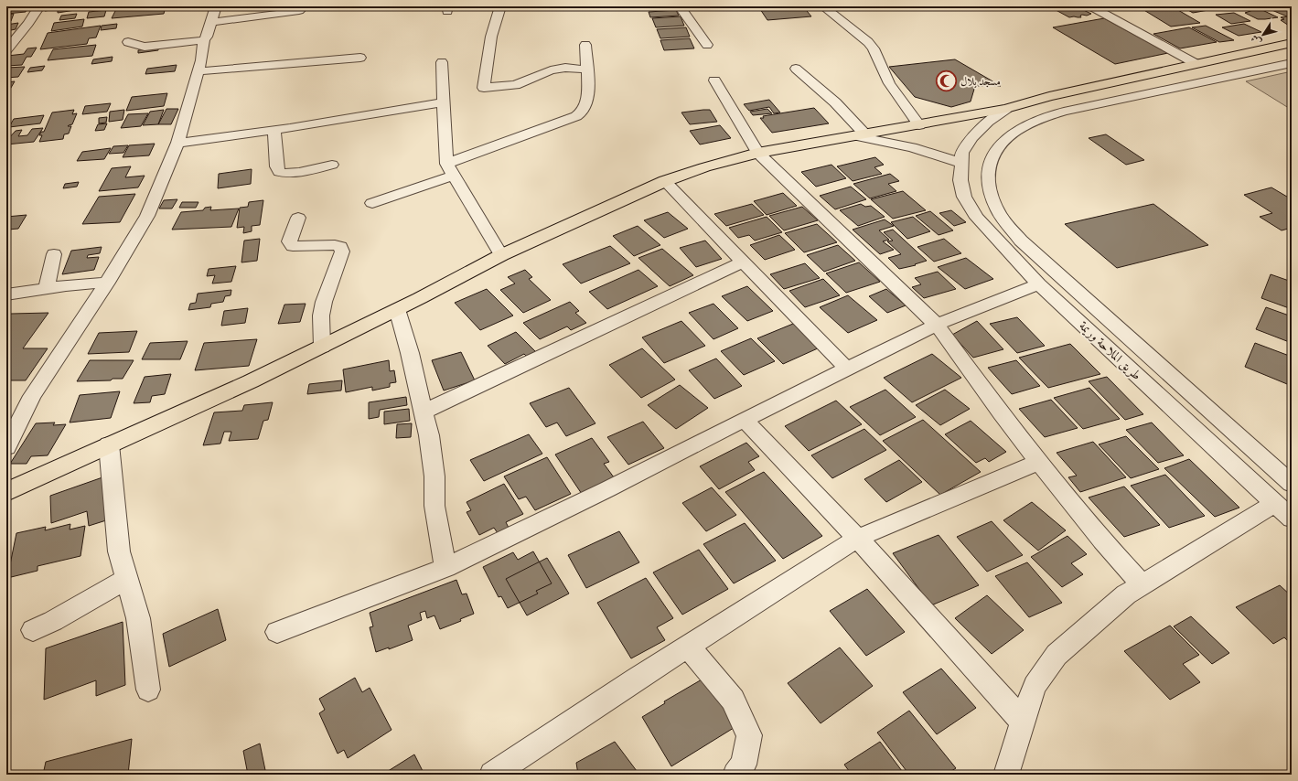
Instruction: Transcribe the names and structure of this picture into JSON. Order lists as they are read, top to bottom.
{
  "streets": {
    "street": ["طريق الملاحة وريمة"]
  },
  "places": {
    "mosque": ["مسجد بلال"]
  },
  "north": "bottom left"
}
